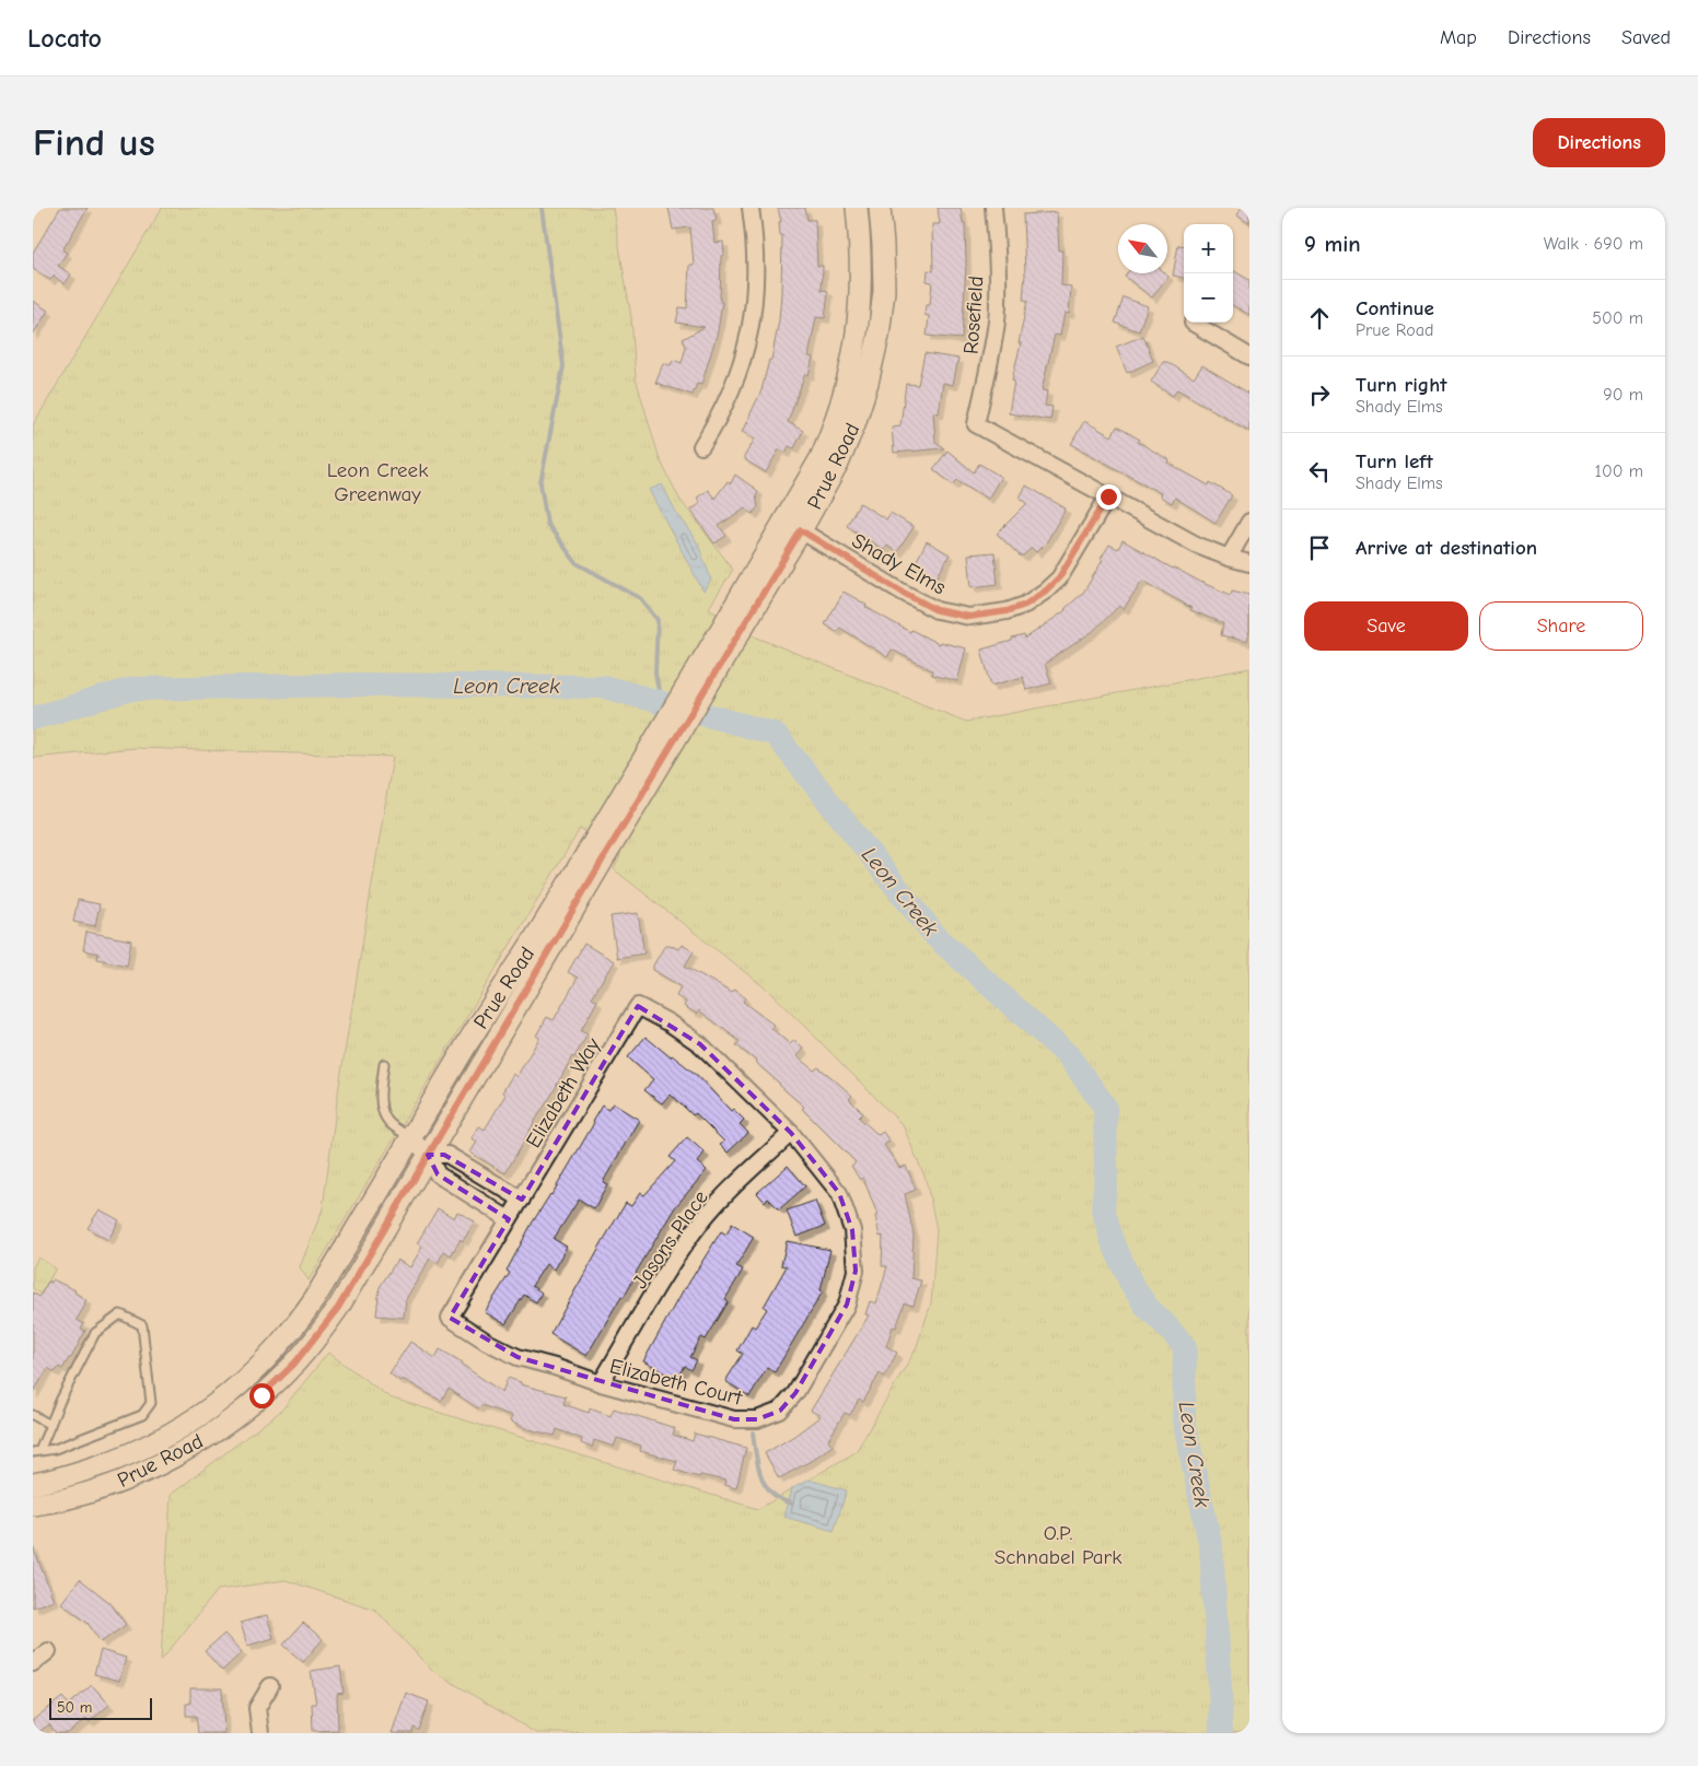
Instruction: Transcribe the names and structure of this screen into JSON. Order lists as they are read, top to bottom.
{
  "streets": {
    "main road": ["Prue Road"],
    "street": [
      "Rosefield",
      "Shady Elms",
      "Elizabeth Way",
      "Jasons Place",
      "Elizabeth Court"
    ]
  },
  "crossings": [
    ["Rosefield", "Shady Elms"],
    ["Prue Road", "Shady Elms"],
    ["Elizabeth Way", "Elizabeth Court"],
    ["Jasons Place", "Elizabeth Court"]
  ],
  "water": ["Leon Creek"],
  "parks": ["Leon Creek Greenway", "O.P. Schnabel Park"],
  "scale_bar": "50 m",
  "north": "top left",
  "page": {
    "header": "Locato",
    "nav": ["Map", "Directions", "Saved"],
    "buttons": [
      "Directions",
      ["Save", "Share"]
    ],
    "title": "Find us",
    "heading": ["9 min", "Walk · 690 m"],
    "map_buttons": ["+", "−"],
    "list": [
      ["Continue", "Prue Road", "500 m"],
      ["Turn right", "Shady Elms", "90 m"],
      ["Turn left", "Shady Elms", "100 m"],
      "Arrive at destination"
    ],
    "scale": "50 m"
  }
}
